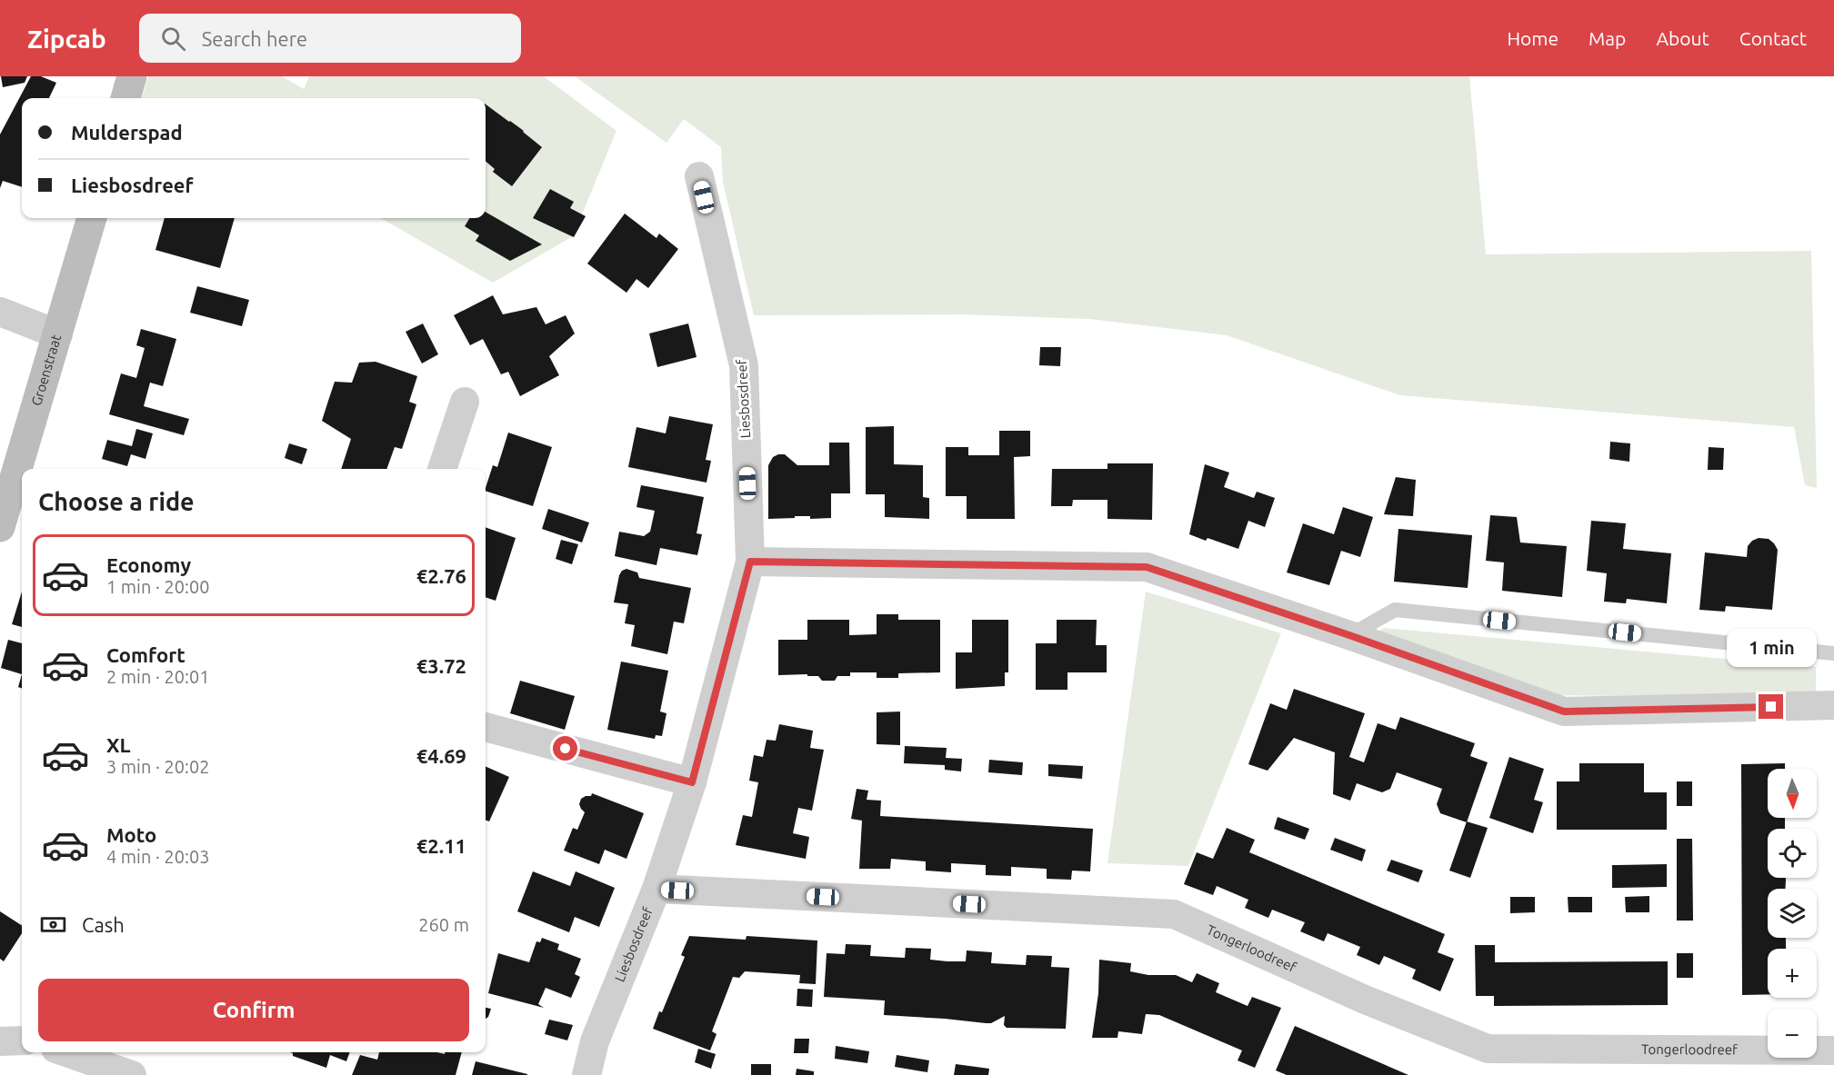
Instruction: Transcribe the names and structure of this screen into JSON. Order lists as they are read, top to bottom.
{
  "streets": {
    "street": ["Groenstraat", "Liesbosdreef", "Tongerloodreef"]
  },
  "crossings": [
    ["Liesbosdreef", "Tongerloodreef"]
  ],
  "north": "bottom",
  "page": {
    "header": "Zipcab",
    "search": "Search here",
    "nav": [
      "Home",
      "Map",
      "About",
      "Contact"
    ],
    "banner": ["Mulderspad", "Liesbosdreef"],
    "heading": "Choose a ride",
    "list": [
      {
        "name": "Economy",
        "note": "1 min · 20:00",
        "value": "€2.76"
      },
      {
        "name": "Comfort",
        "note": "2 min · 20:01",
        "value": "€3.72"
      },
      {
        "name": "XL",
        "note": "3 min · 20:02",
        "value": "€4.69"
      },
      {
        "name": "Moto",
        "note": "4 min · 20:03",
        "value": "€2.11"
      }
    ],
    "bubble": "1 min",
    "map_buttons": ["+", "−"],
    "pay": ["Cash", "260 m"],
    "buttons": "Confirm"
  }
}
